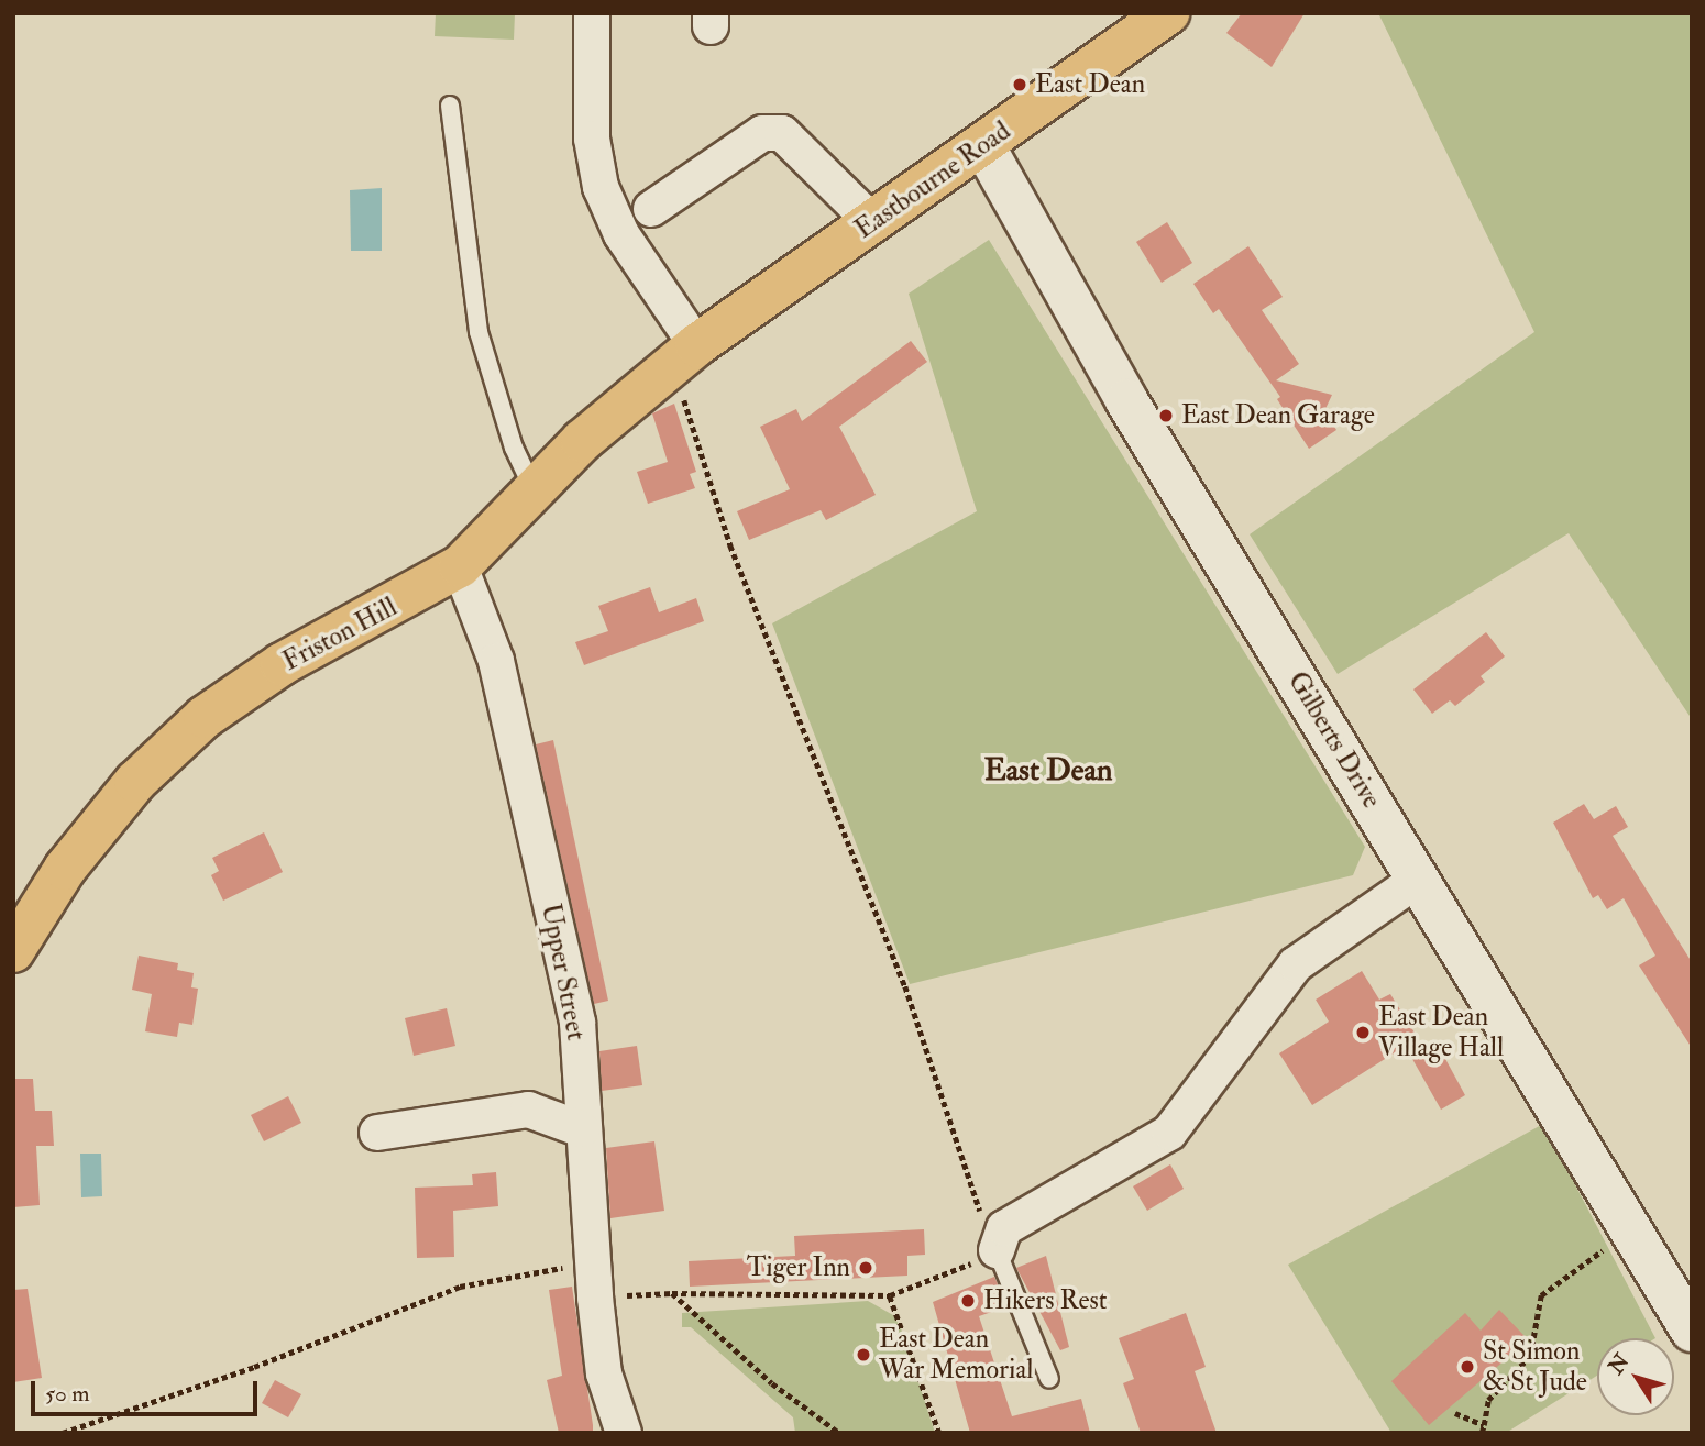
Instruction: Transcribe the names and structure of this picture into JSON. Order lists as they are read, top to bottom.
{
  "streets": {
    "main road": ["Eastbourne Road", "Friston Hill"],
    "street": ["Gilberts Drive", "Upper Street"]
  },
  "crossings": [
    ["Eastbourne Road", "Friston Hill"],
    ["Eastbourne Road", "Gilberts Drive"],
    ["Friston Hill", "Upper Street"]
  ],
  "districts": ["East Dean"],
  "places": [
    "East Dean",
    "East Dean Garage",
    "East Dean Village Hall",
    "Tiger Inn",
    "Hikers Rest",
    "East Dean War Memorial",
    "St Simon & St Jude"
  ],
  "scale_bar": "50 m",
  "north": "top left"
}
